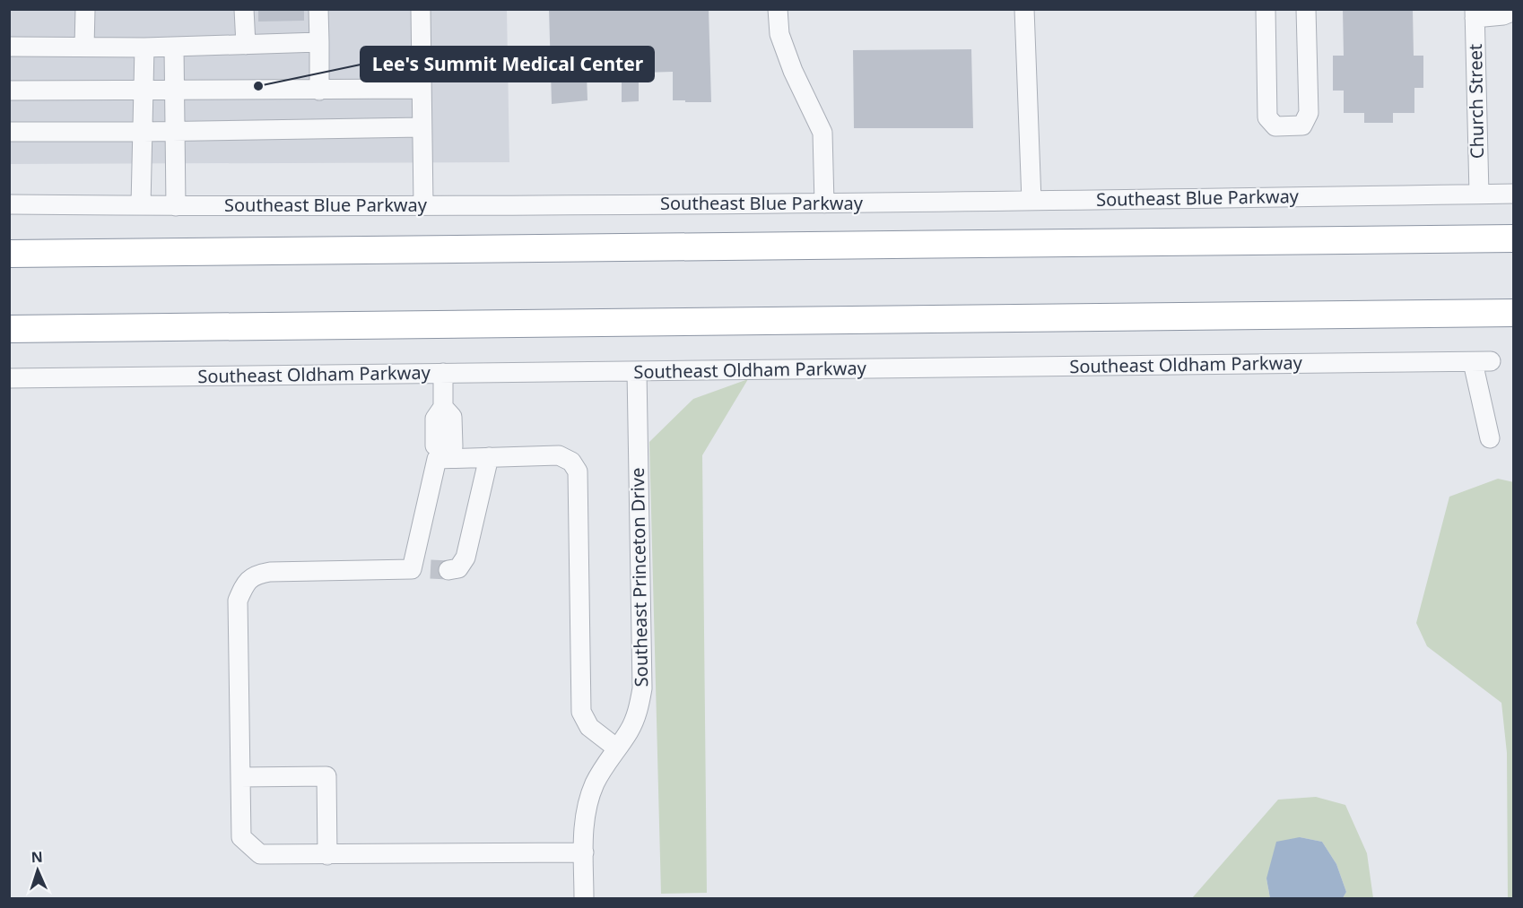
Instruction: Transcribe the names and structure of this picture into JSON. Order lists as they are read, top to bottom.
{
  "streets": {
    "street": [
      "Church Street",
      "Southeast Blue Parkway",
      "Southeast Oldham Parkway",
      "Southeast Princeton Drive"
    ]
  },
  "crossings": [
    ["Church Street", "Southeast Blue Parkway"],
    ["Southeast Oldham Parkway", "Southeast Princeton Drive"]
  ],
  "places": ["Lee's Summit Medical Center"],
  "north": "top"
}
